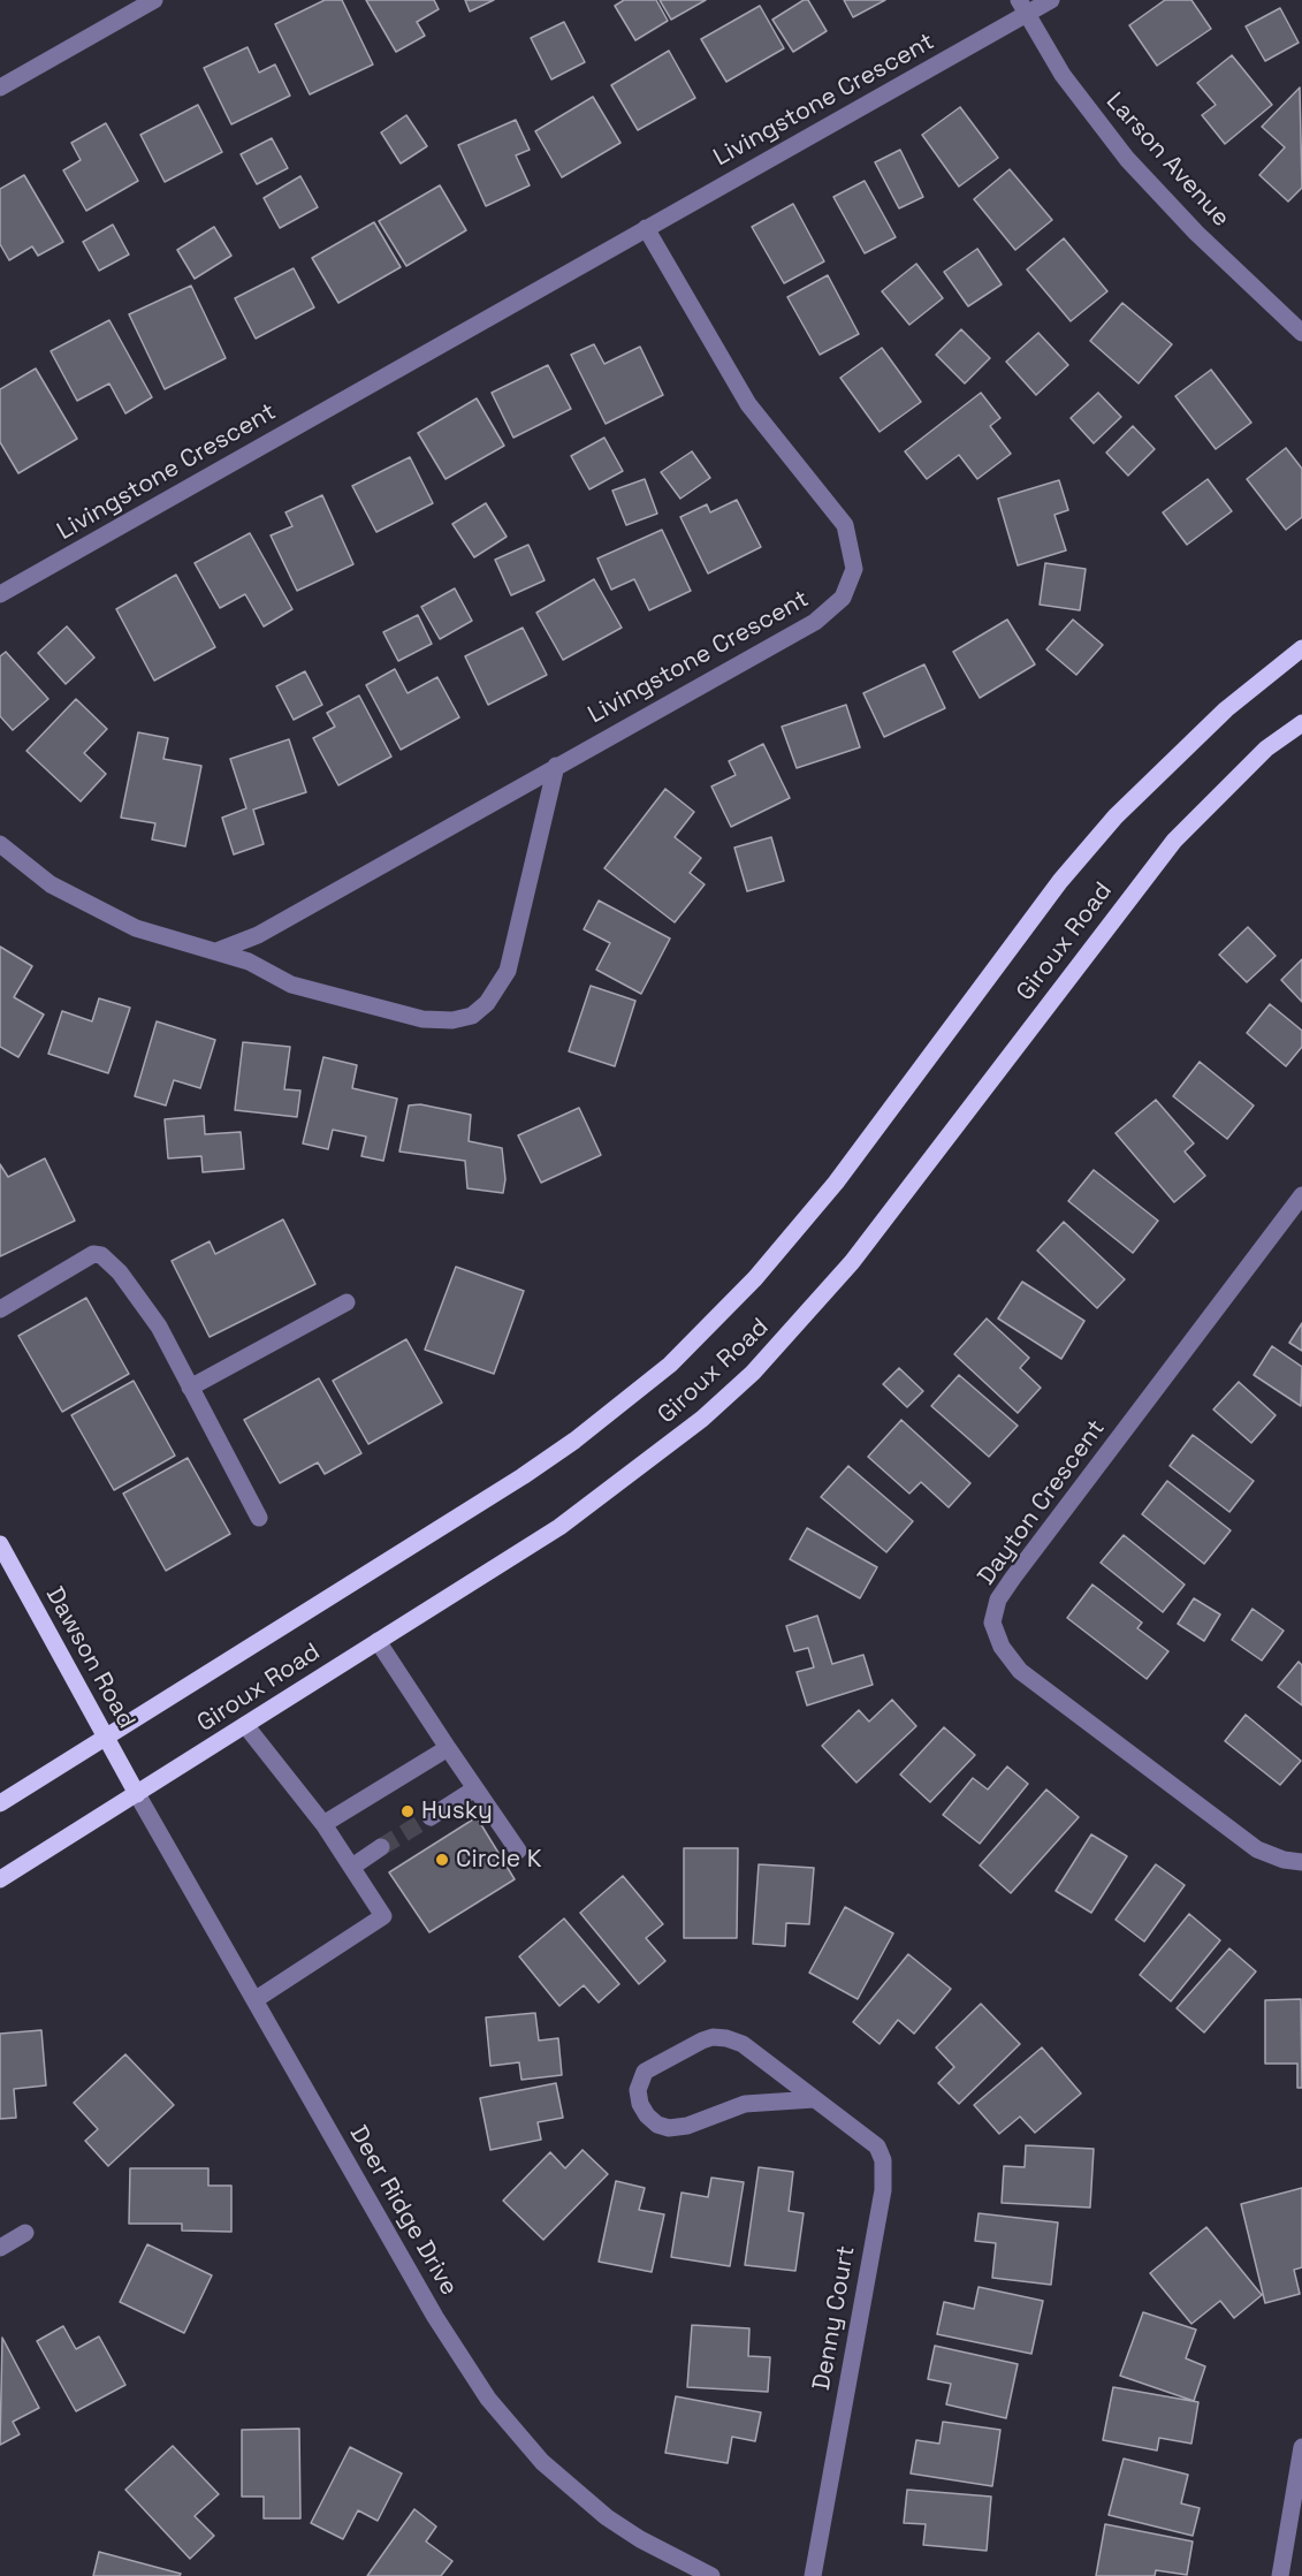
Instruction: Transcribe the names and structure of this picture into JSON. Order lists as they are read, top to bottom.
{
  "streets": {
    "main road": ["Giroux Road", "Dawson Road"],
    "street": [
      "Livingstone Crescent",
      "Larson Avenue",
      "Dayton Crescent",
      "Deer Ridge Drive",
      "Denny Court"
    ]
  },
  "crossings": [
    ["Livingstone Crescent", "Larson Avenue"],
    ["Giroux Road", "Dawson Road"],
    ["Giroux Road", "Deer Ridge Drive"],
    ["Dawson Road", "Deer Ridge Drive"]
  ],
  "places": ["Husky", "Circle K"]
}
